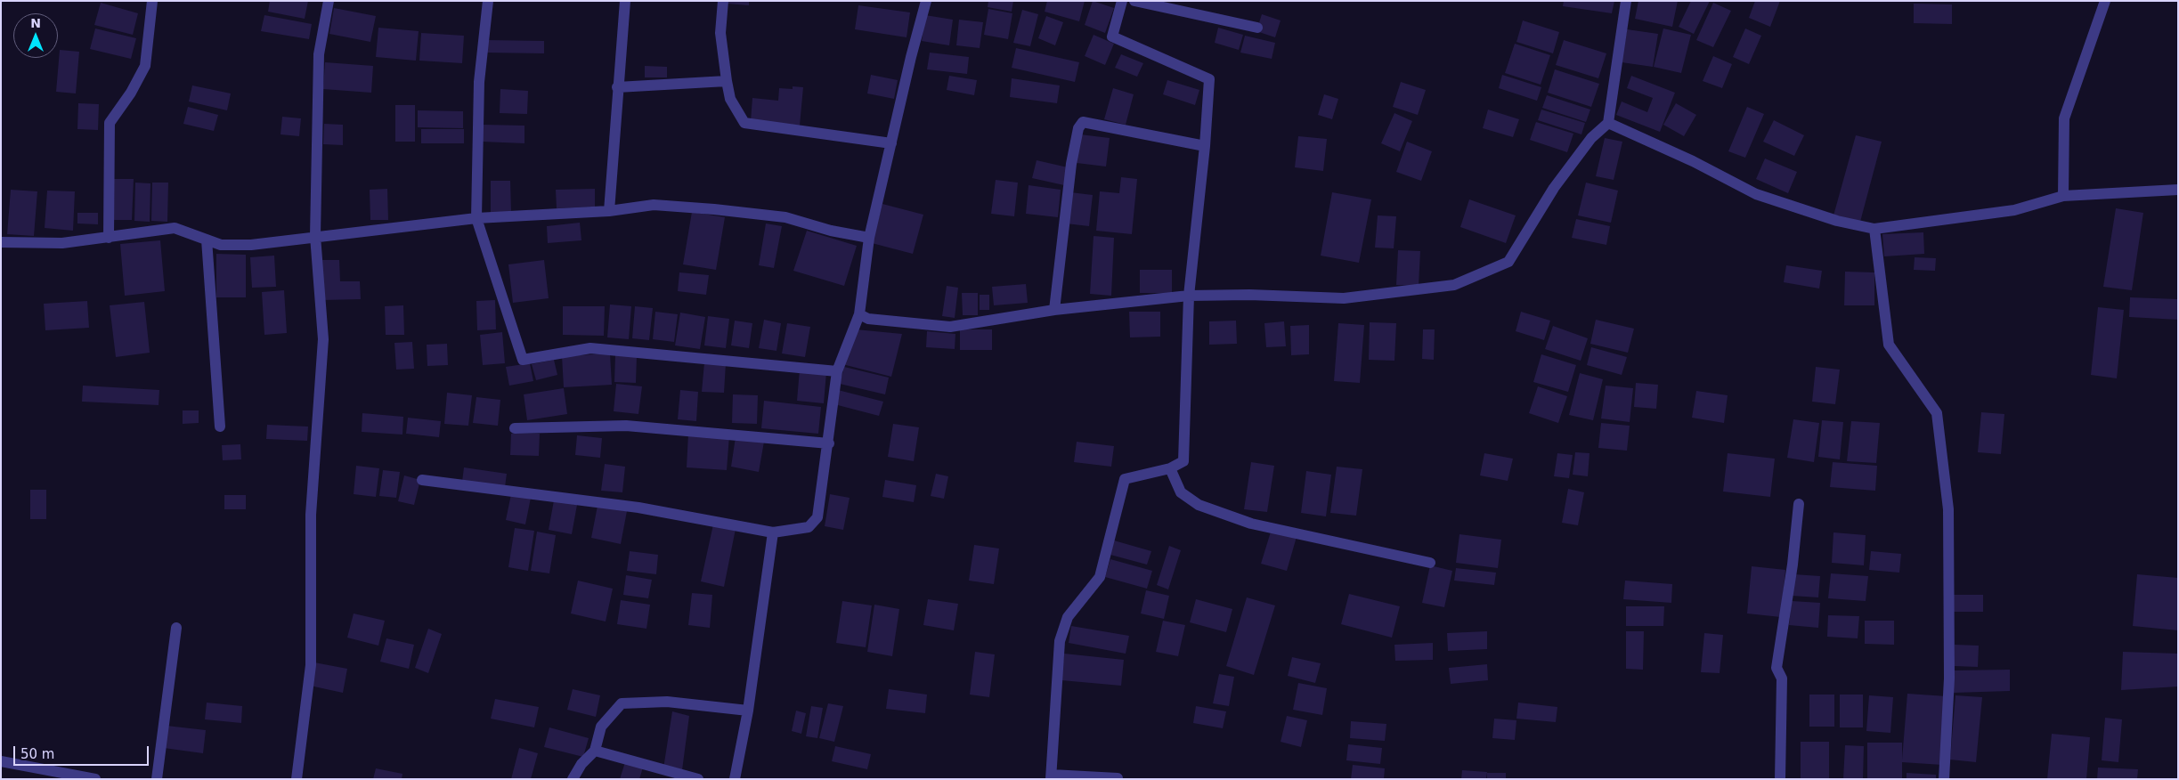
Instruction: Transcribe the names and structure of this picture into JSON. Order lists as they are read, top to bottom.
{
  "scale_bar": "50 m",
  "north": "top"
}
